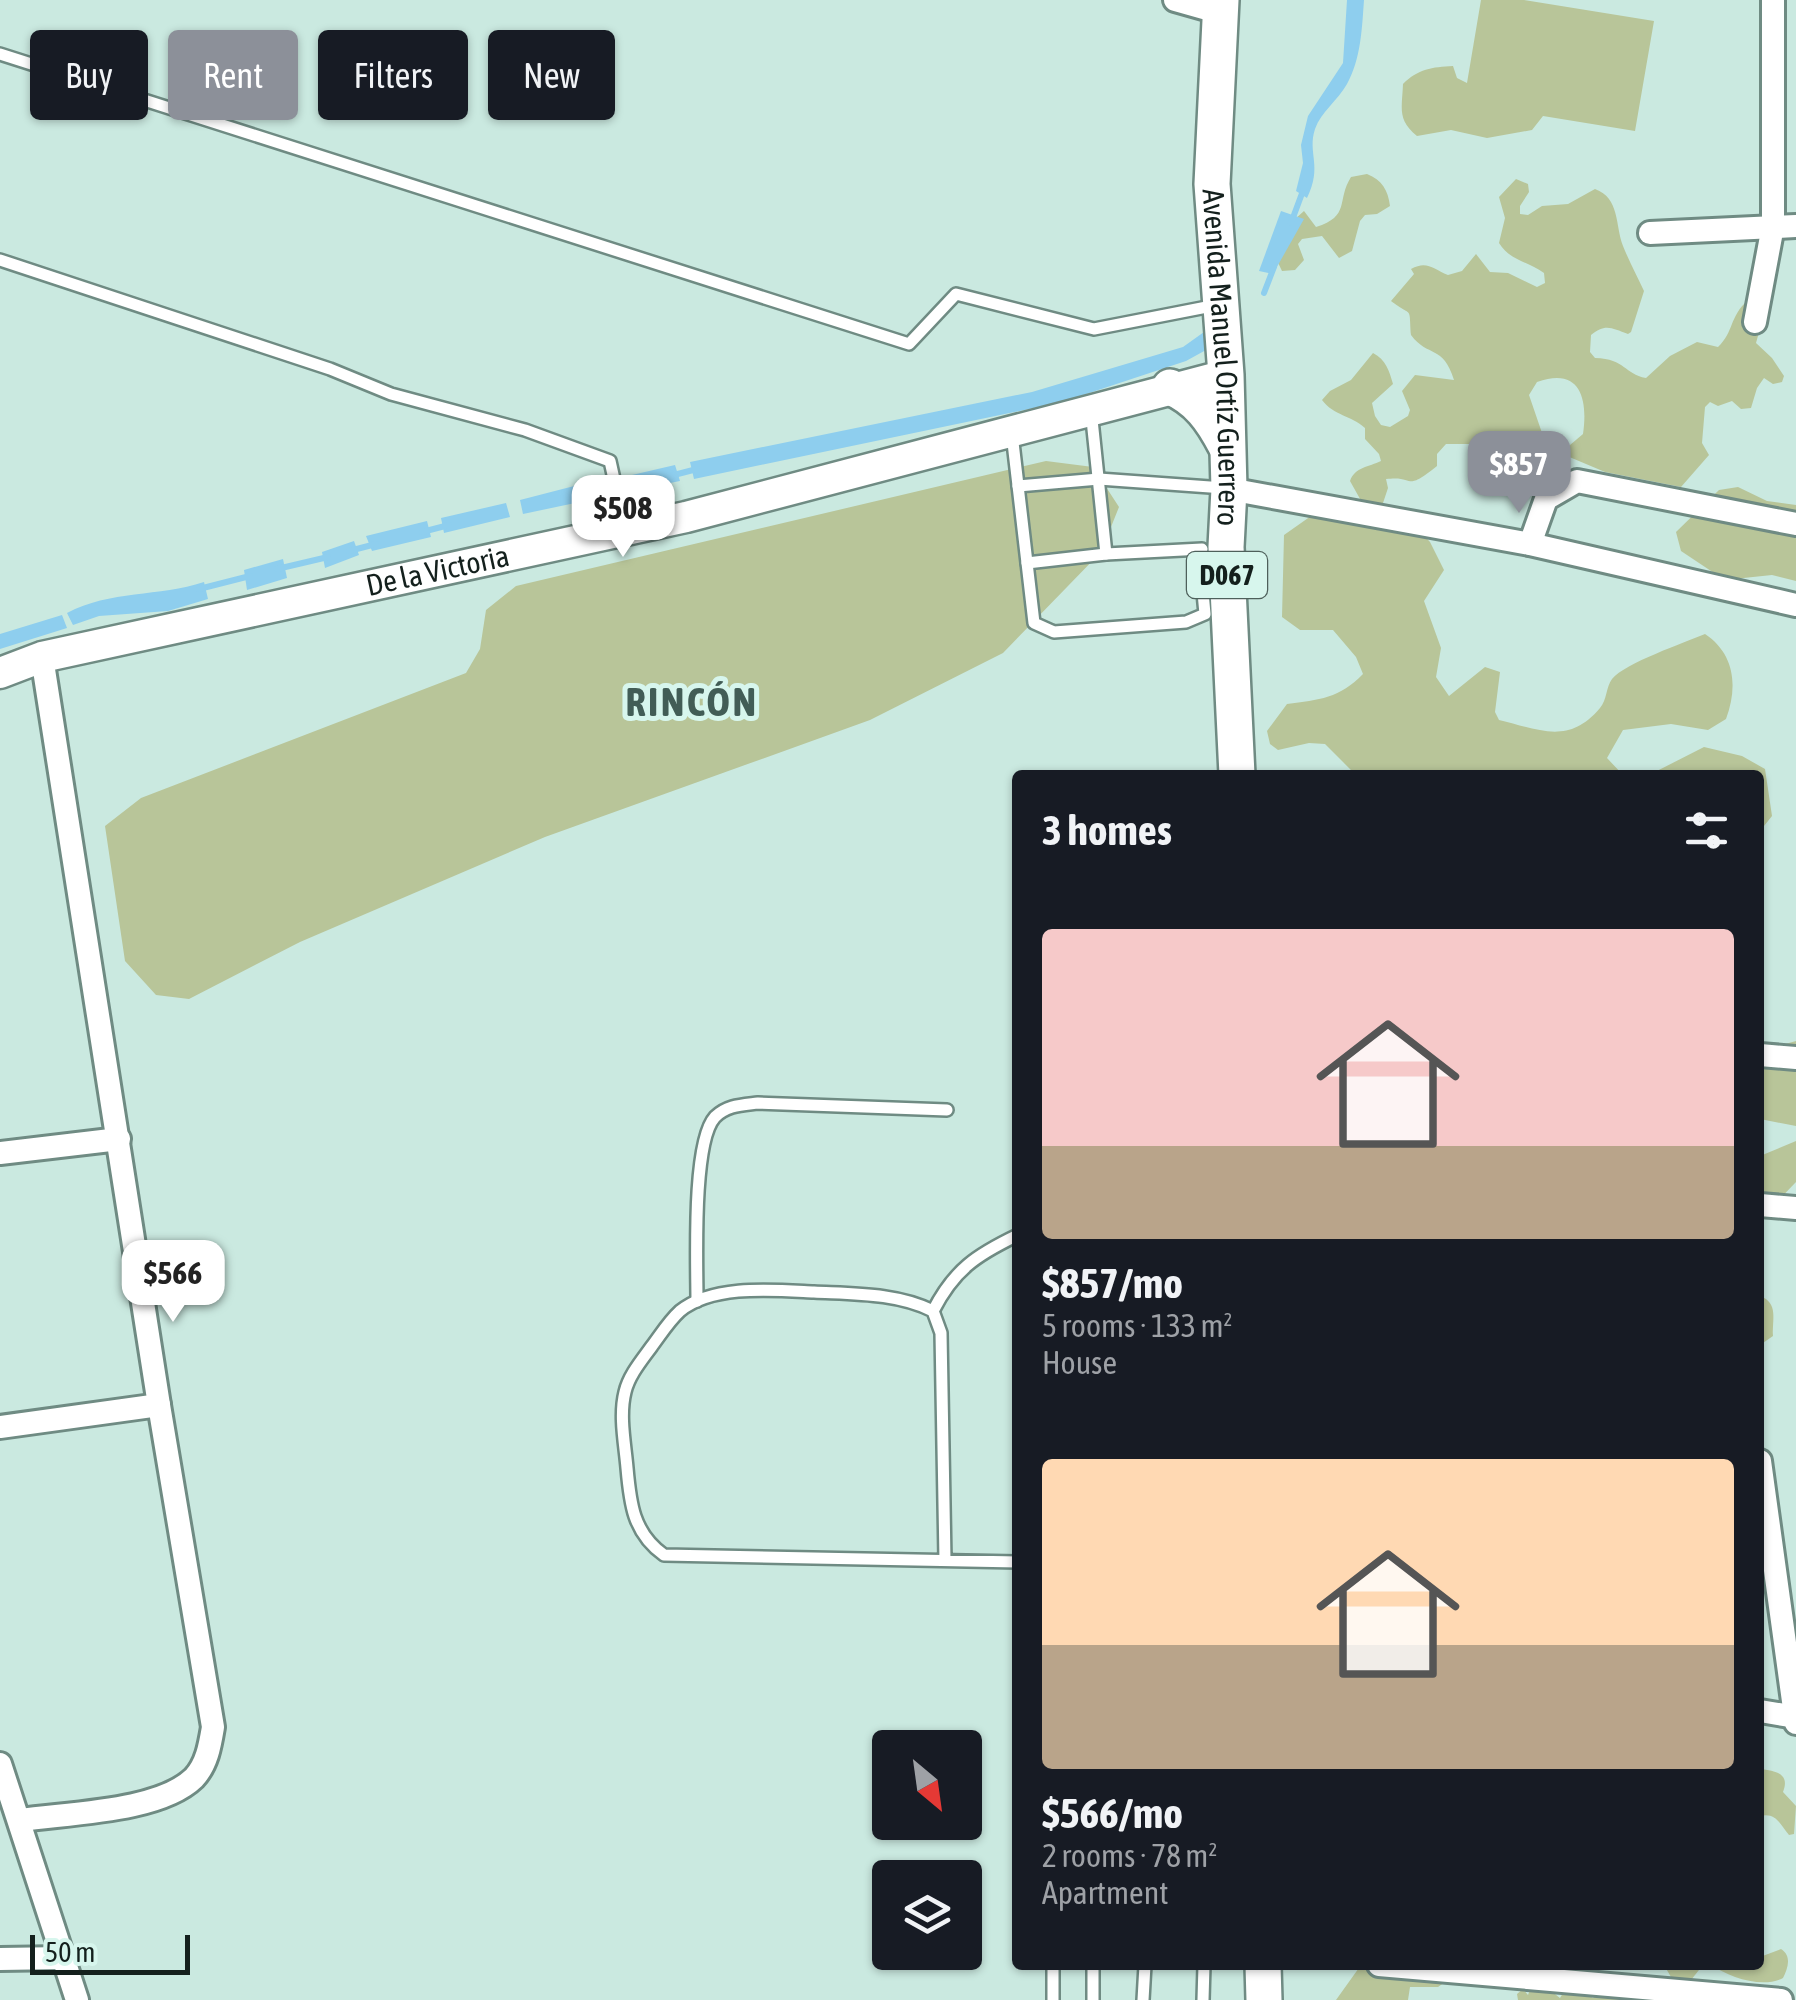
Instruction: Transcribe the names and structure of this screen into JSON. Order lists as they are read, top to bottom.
{
  "streets": {
    "main road": ["Avenida Manuel Ortíz Guerrero", "De la Victoria", "D067"]
  },
  "crossings": [
    ["Avenida Manuel Ortíz Guerrero", "De la Victoria"]
  ],
  "districts": ["RINCÓN"],
  "scale_bar": "50 m",
  "north": "bottom right",
  "page": {
    "chip": [
      "Buy",
      "Rent",
      "Filters",
      "New"
    ],
    "price": ["$857", "$508", "$566"],
    "heading": "3 homes",
    "list": [
      {
        "name": "$857/mo",
        "note": "5 rooms · 133 m² · House"
      },
      {
        "name": "$566/mo",
        "note": "2 rooms · 78 m² · Apartment"
      }
    ],
    "scale": "50 m"
  }
}
